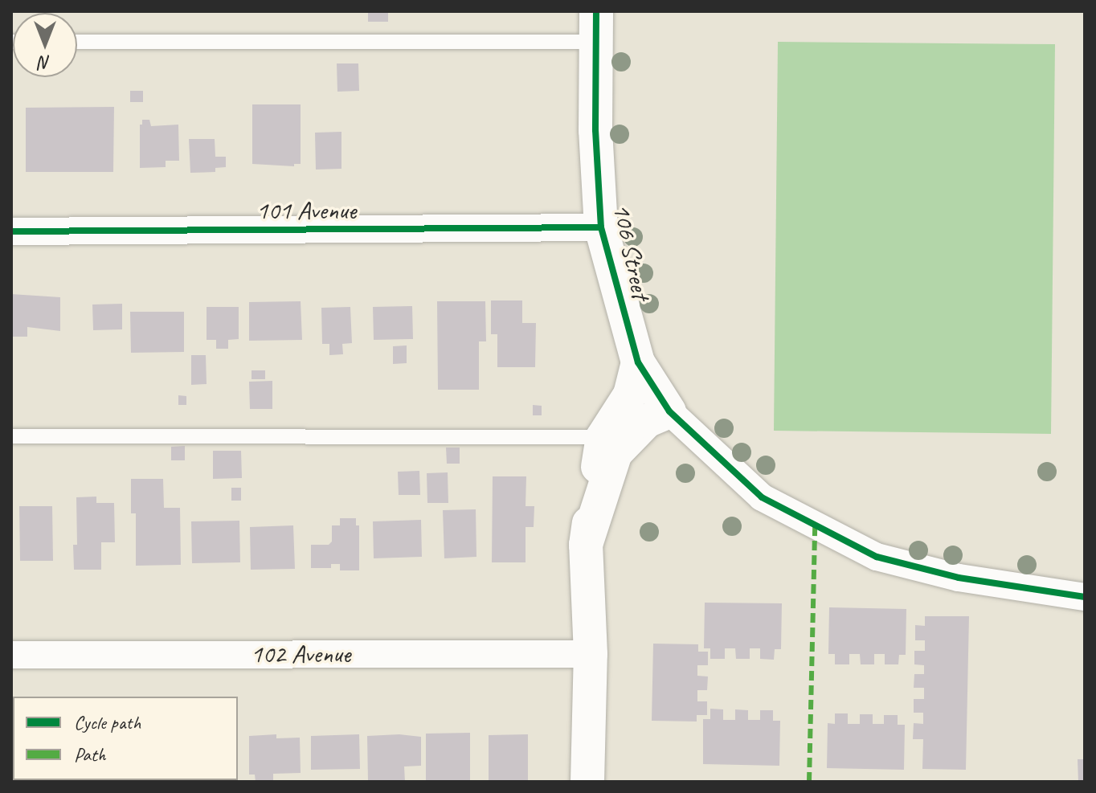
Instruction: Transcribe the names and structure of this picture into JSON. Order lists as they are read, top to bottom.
{
  "streets": {
    "street": ["101 Avenue", "106 Street", "102 Avenue"]
  },
  "crossings": [
    ["101 Avenue", "106 Street"],
    ["106 Street", "102 Avenue"]
  ],
  "legend": ["Cycle path", "Path"],
  "north": "bottom"
}
